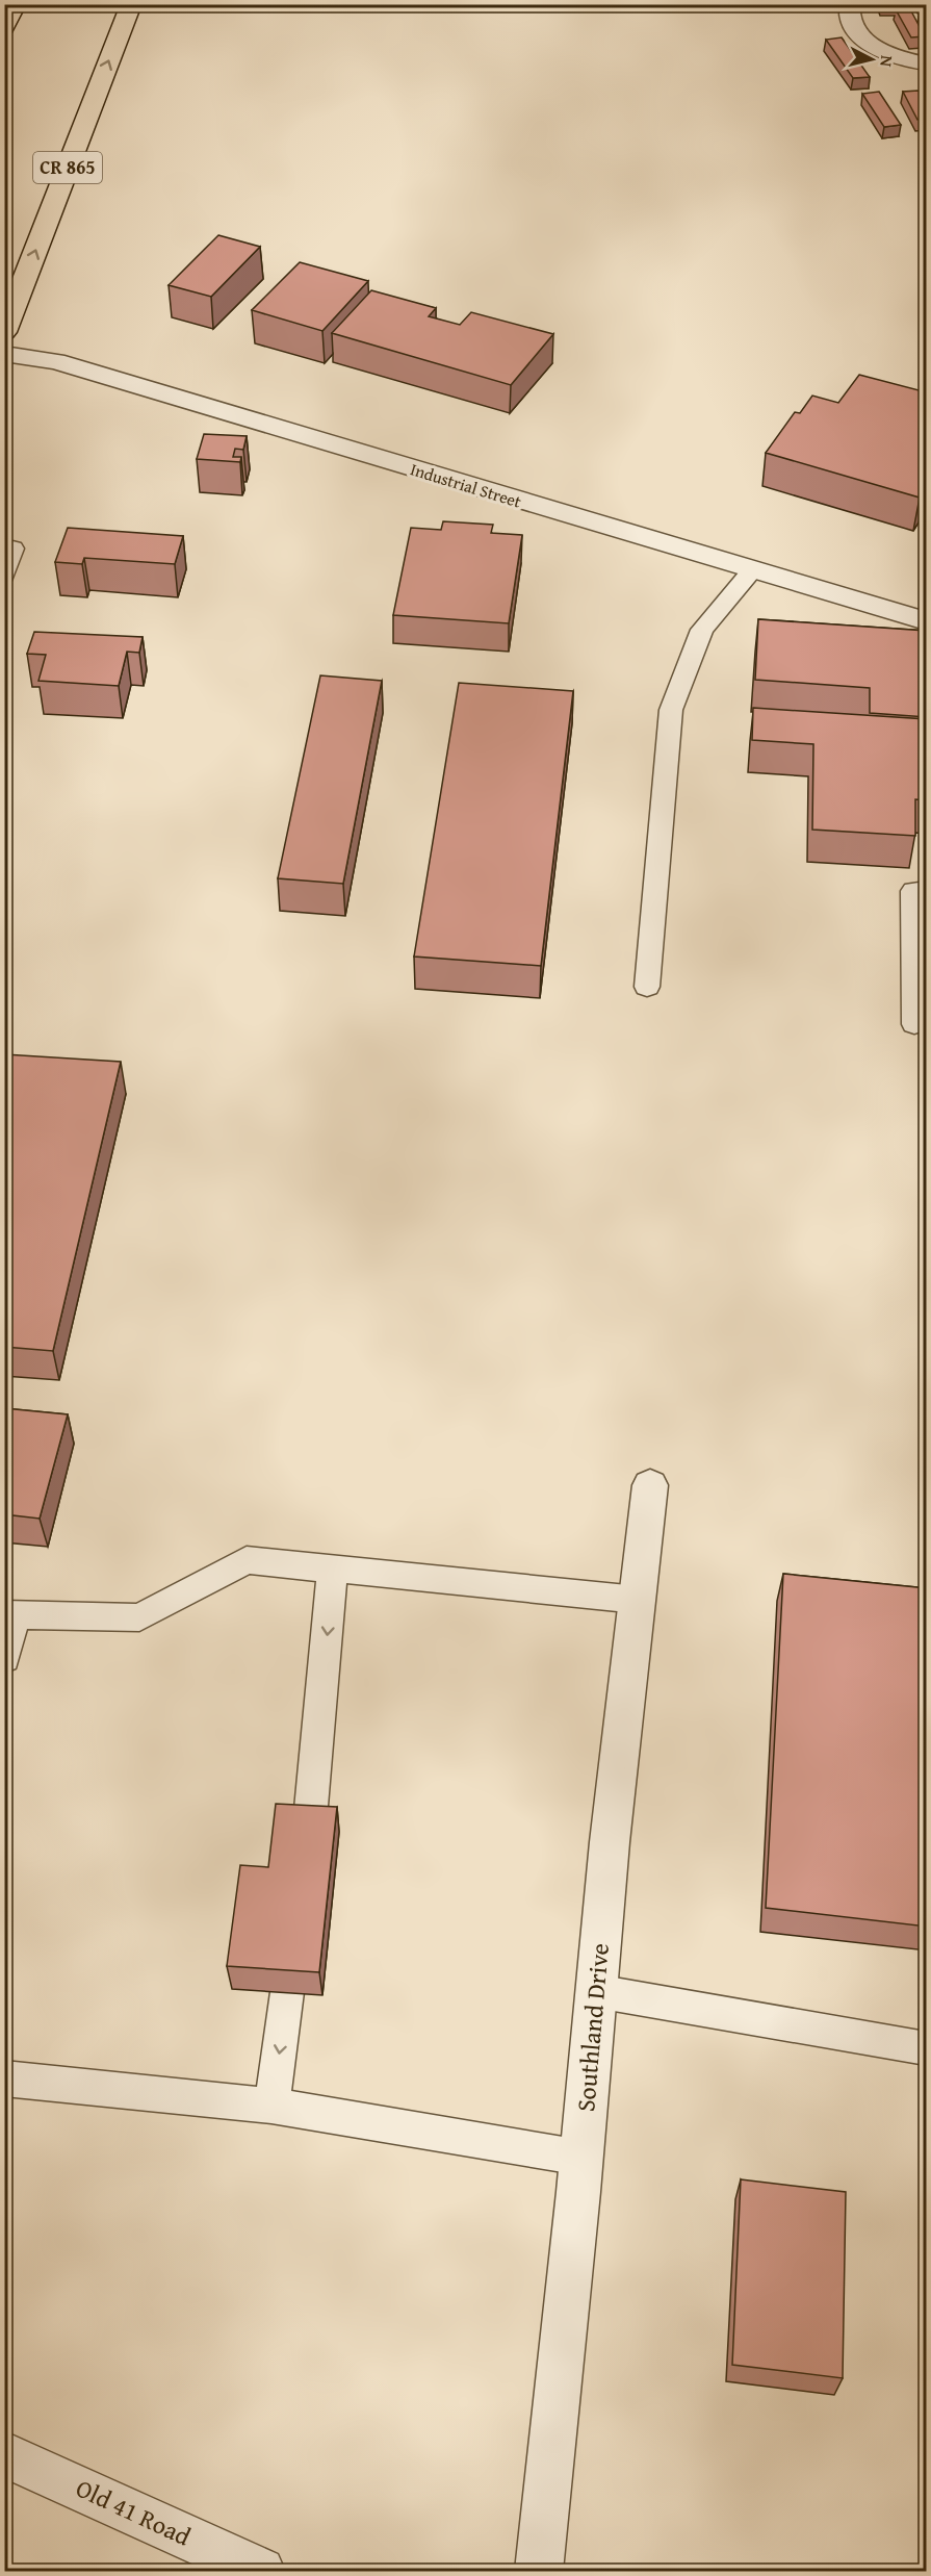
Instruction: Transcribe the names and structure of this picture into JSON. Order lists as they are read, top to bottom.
{
  "streets": {
    "main road": ["CR 865"],
    "street": ["Industrial Street", "Southland Drive", "Old 41 Road"]
  },
  "north": "right"
}
